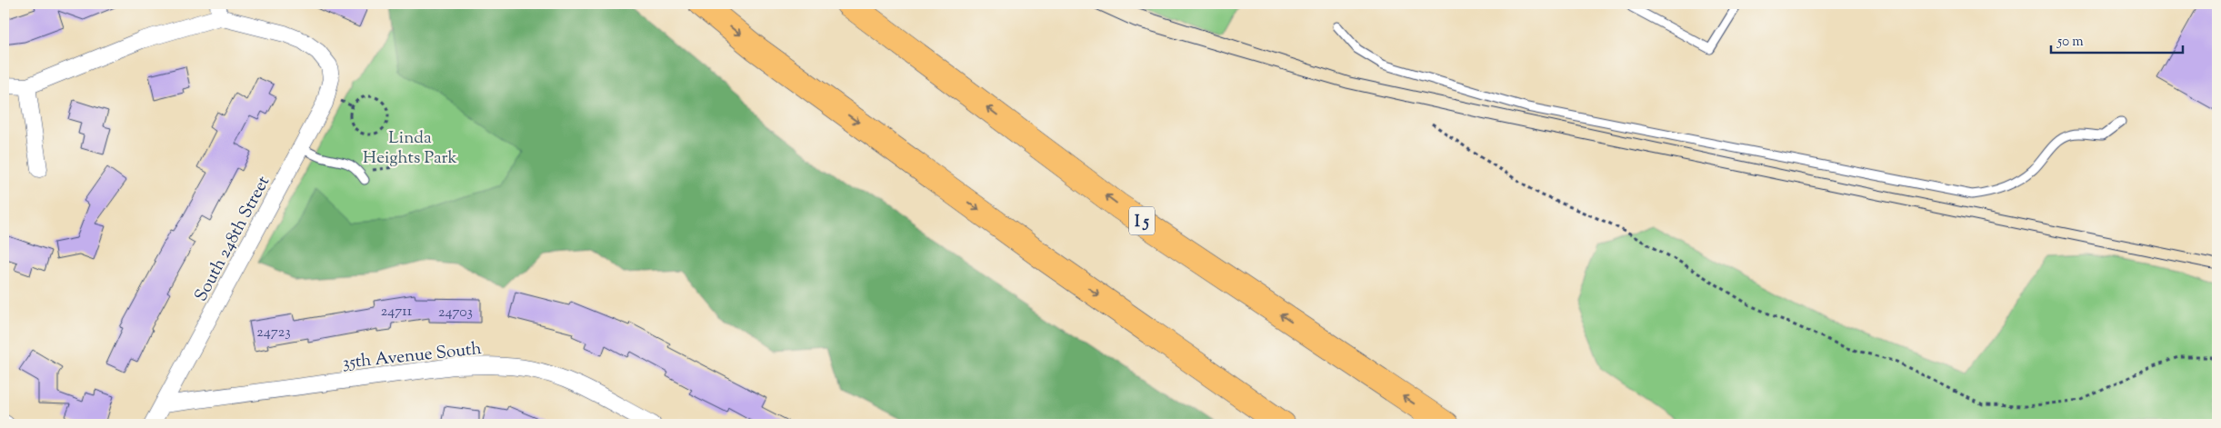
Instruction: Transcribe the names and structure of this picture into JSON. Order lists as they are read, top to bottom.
{
  "streets": {
    "highway": ["I 5"],
    "street": ["South 248th Street", "35th Avenue South"]
  },
  "crossings": [
    ["South 248th Street", "35th Avenue South"]
  ],
  "parks": ["Linda Heights Park"],
  "house_numbers": ["24711", "24703", "24723"],
  "scale_bar": "50 m"
}
